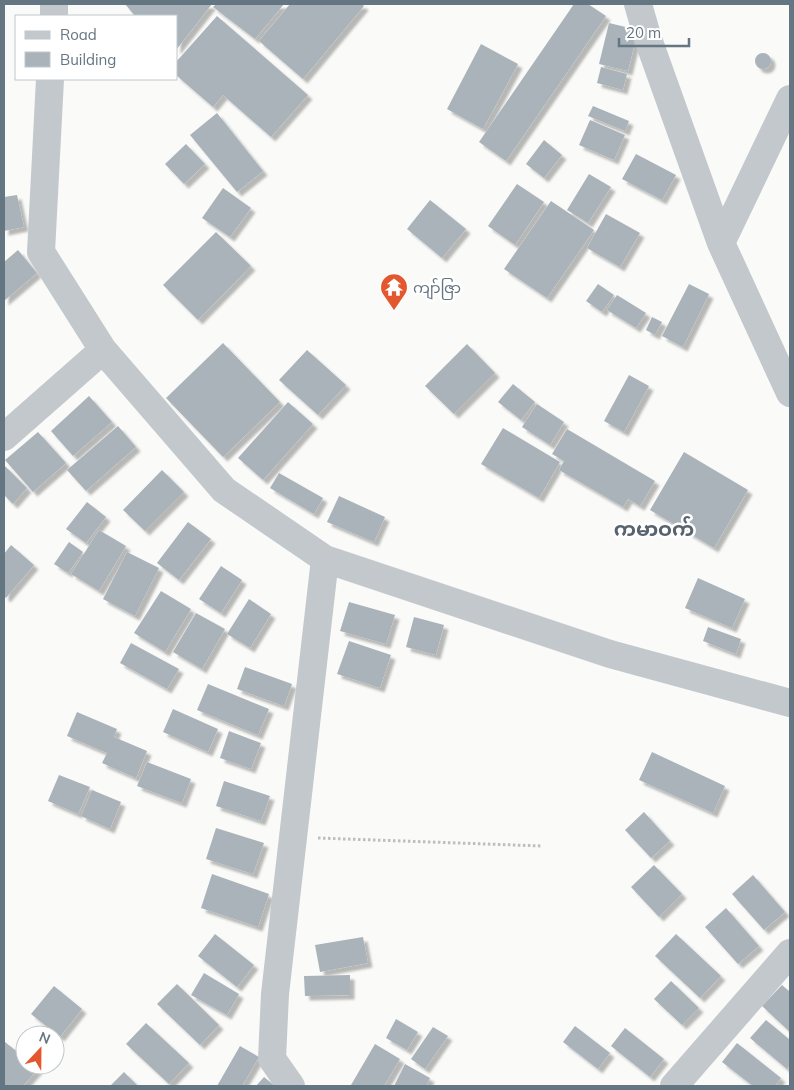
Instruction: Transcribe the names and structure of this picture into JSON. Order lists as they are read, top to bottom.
{
  "districts": ["ကမာဝက်"],
  "places": {
    "temple": ["ကျာ်ဇြာ"]
  },
  "legend": ["Road", "Building"],
  "scale_bar": "20 m",
  "north": "top"
}
